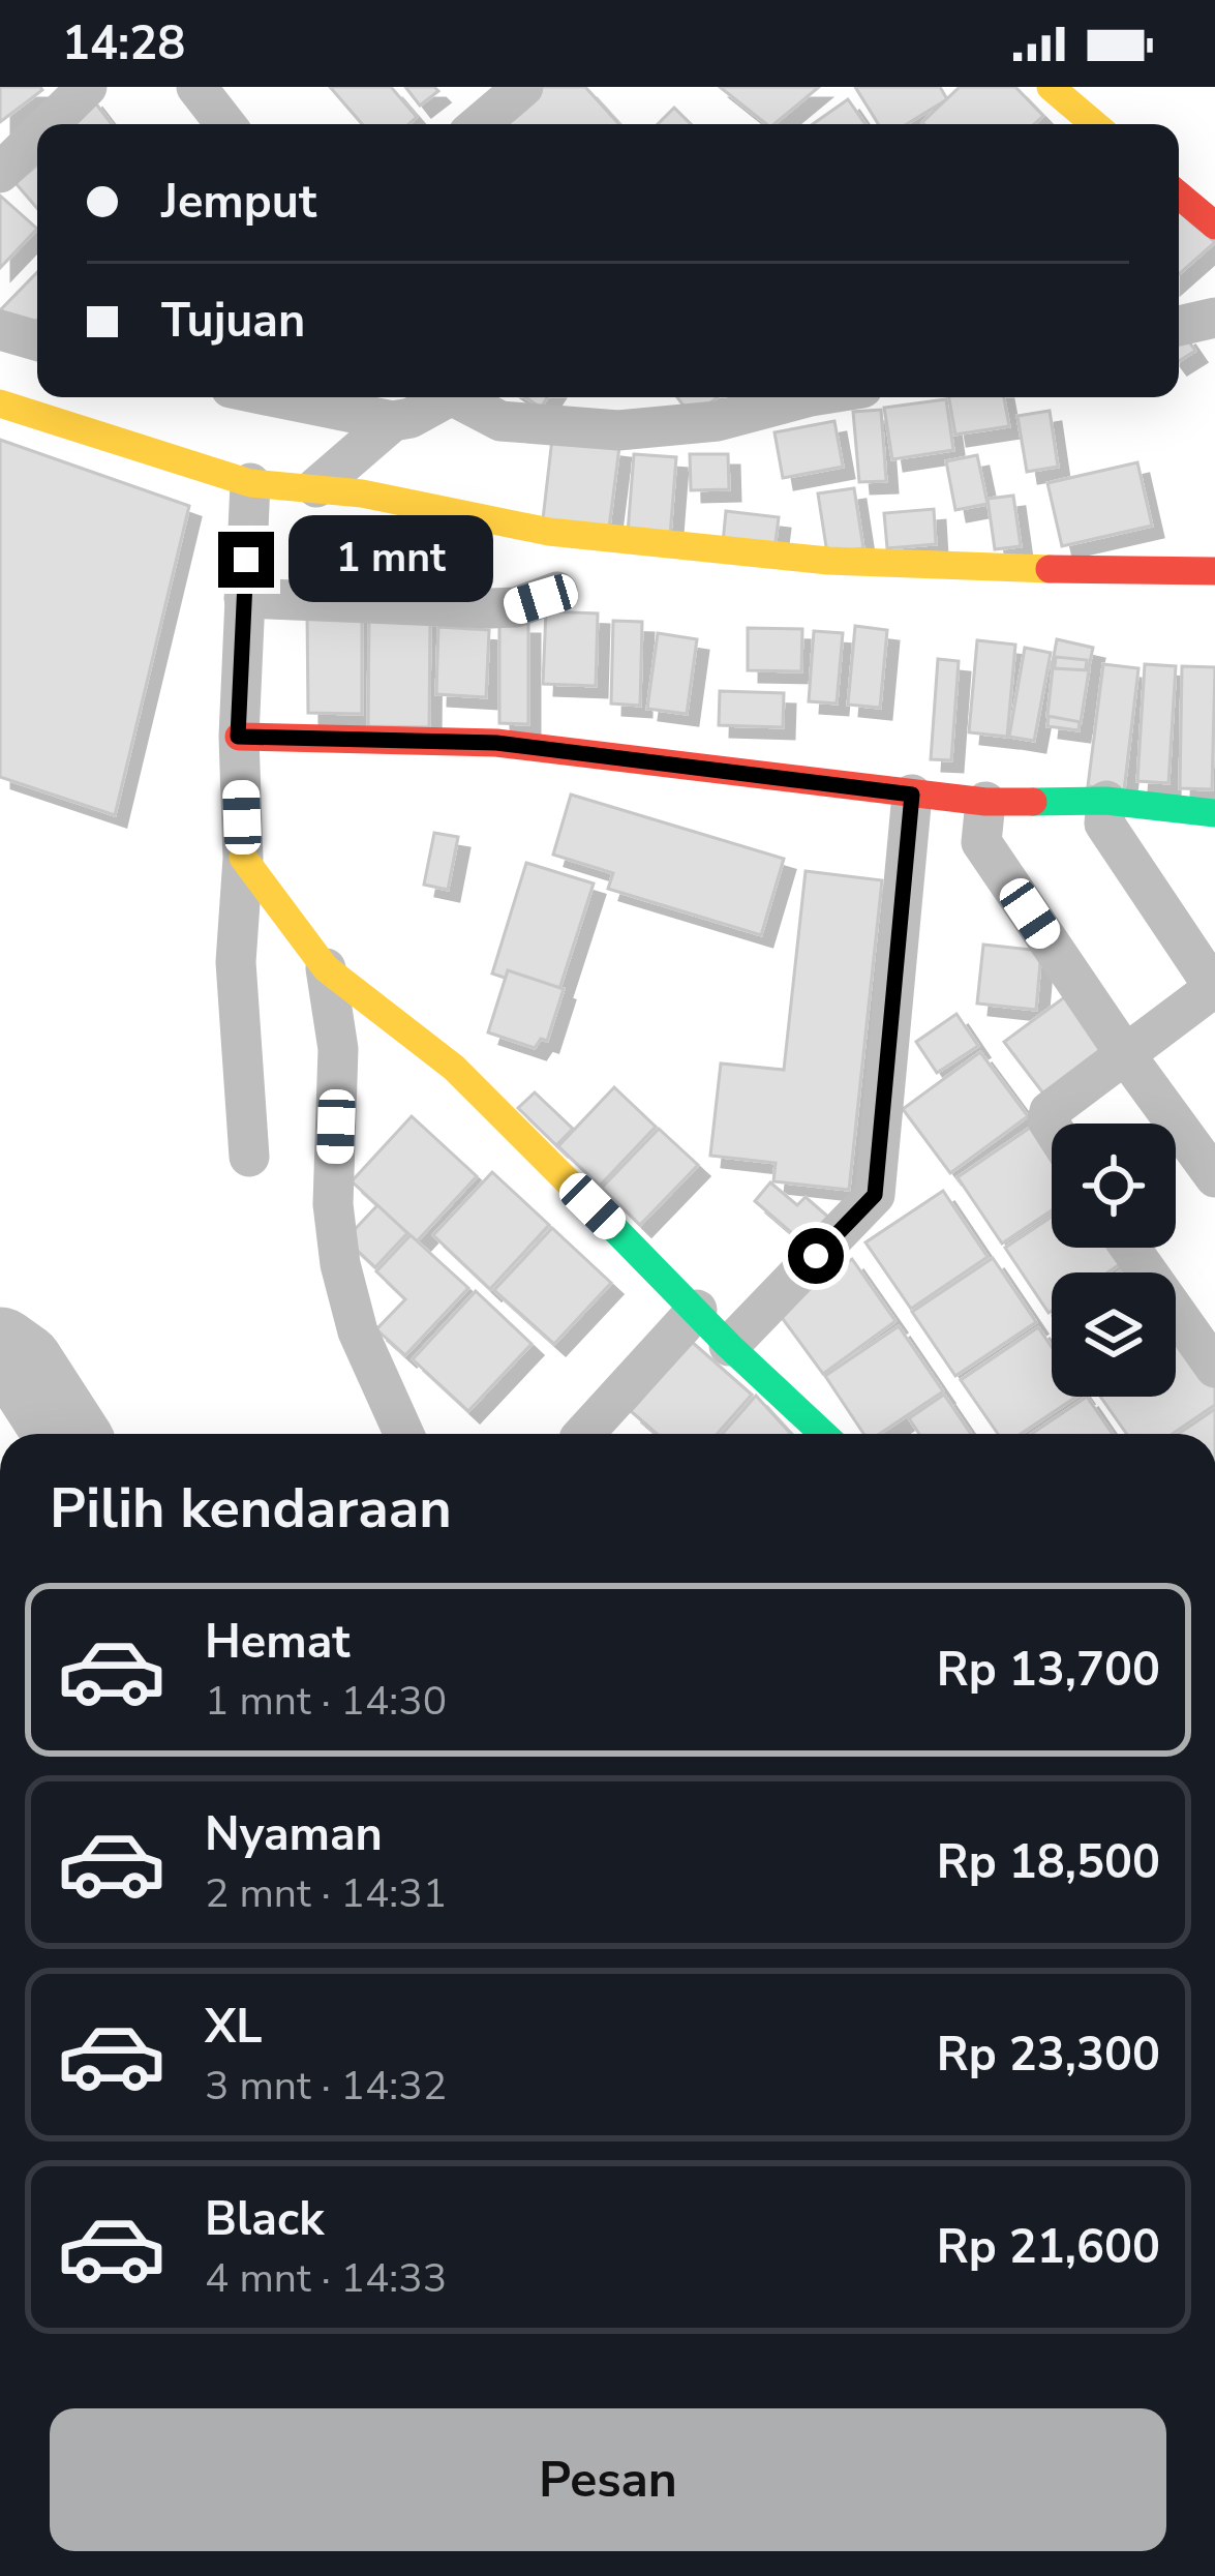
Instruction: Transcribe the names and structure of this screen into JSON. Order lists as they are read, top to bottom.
{
  "page": {
    "status": "14:28",
    "banner": ["Jemput", "Tujuan"],
    "bubble": "1 mnt",
    "heading": "Pilih kendaraan",
    "list": [
      {
        "name": "Hemat",
        "note": "1 mnt · 14:30",
        "value": "Rp 13,700"
      },
      {
        "name": "Nyaman",
        "note": "2 mnt · 14:31",
        "value": "Rp 18,500"
      },
      {
        "name": "XL",
        "note": "3 mnt · 14:32",
        "value": "Rp 23,300"
      },
      {
        "name": "Black",
        "note": "4 mnt · 14:33",
        "value": "Rp 21,600"
      }
    ],
    "buttons": "Pesan"
  }
}
